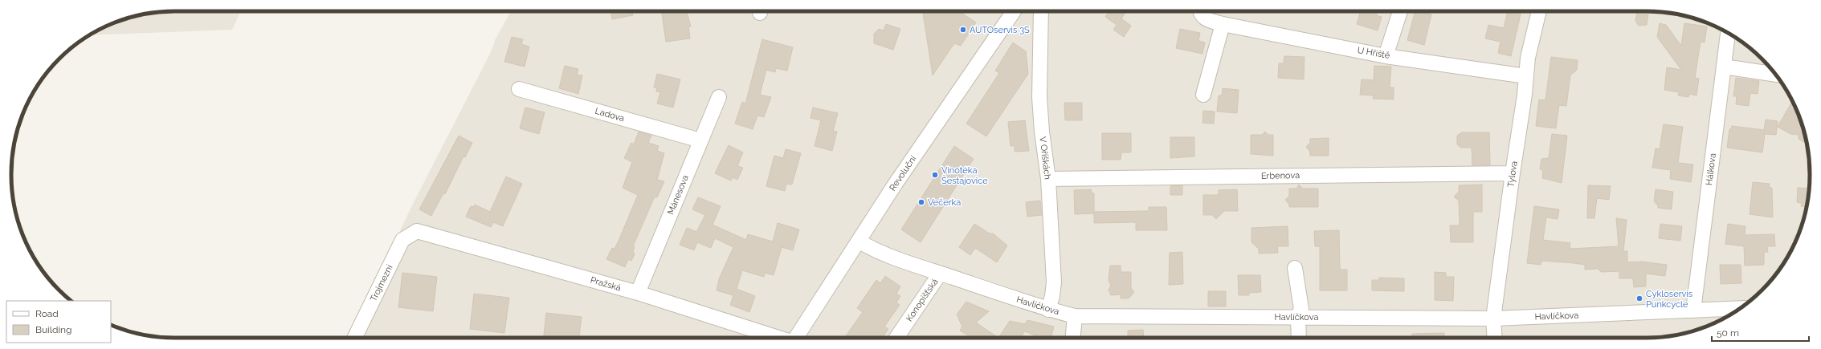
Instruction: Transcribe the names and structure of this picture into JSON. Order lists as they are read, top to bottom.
{
  "streets": {
    "street": [
      "U Hřiště",
      "Ladova",
      "V Oříškách",
      "Hálkova",
      "Revoluční",
      "Tylova",
      "Erbenova",
      "Mánesova",
      "Trojmezní",
      "Pražská",
      "Konopišťská",
      "Havlíčkova"
    ]
  },
  "crossings": [
    ["U Hřiště", "Tylova"],
    ["Ladova", "Mánesova"],
    ["V Oříškách", "Erbenova"],
    ["V Oříškách", "Havlíčkova"],
    ["Hálkova", "Havlíčkova"],
    ["Revoluční", "Havlíčkova"],
    ["Tylova", "Erbenova"],
    ["Tylova", "Havlíčkova"],
    ["Mánesova", "Pražská"],
    ["Trojmezní", "Pražská"],
    ["Konopišťská", "Havlíčkova"]
  ],
  "places": [
    "AUTOservis 3S",
    "Vinotéka Šestajovice",
    "Večerka",
    "Cykloservis Punkcycle"
  ],
  "legend": ["Road", "Building"],
  "scale_bar": "50 m"
}
